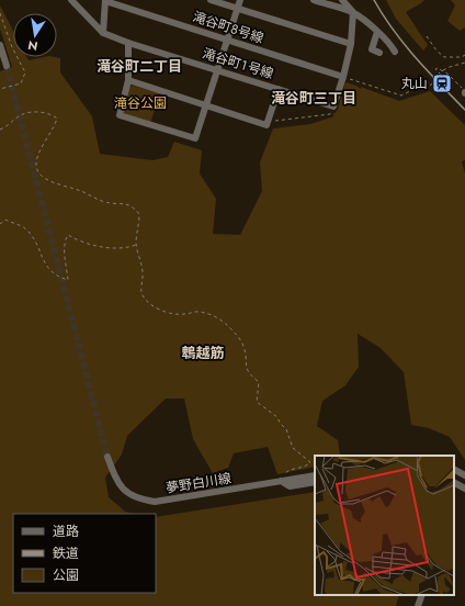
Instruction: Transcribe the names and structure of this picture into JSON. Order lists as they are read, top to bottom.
{
  "streets": {
    "street": ["滝谷町８号線", "滝谷町１号線", "夢野白川線"]
  },
  "districts": ["滝谷町二丁目", "滝谷町三丁目", "鵯越筋"],
  "parks": ["滝谷公園"],
  "places": {
    "station": ["丸山"]
  },
  "legend": ["道路", "鉄道", "公園"],
  "north": "bottom"
}
